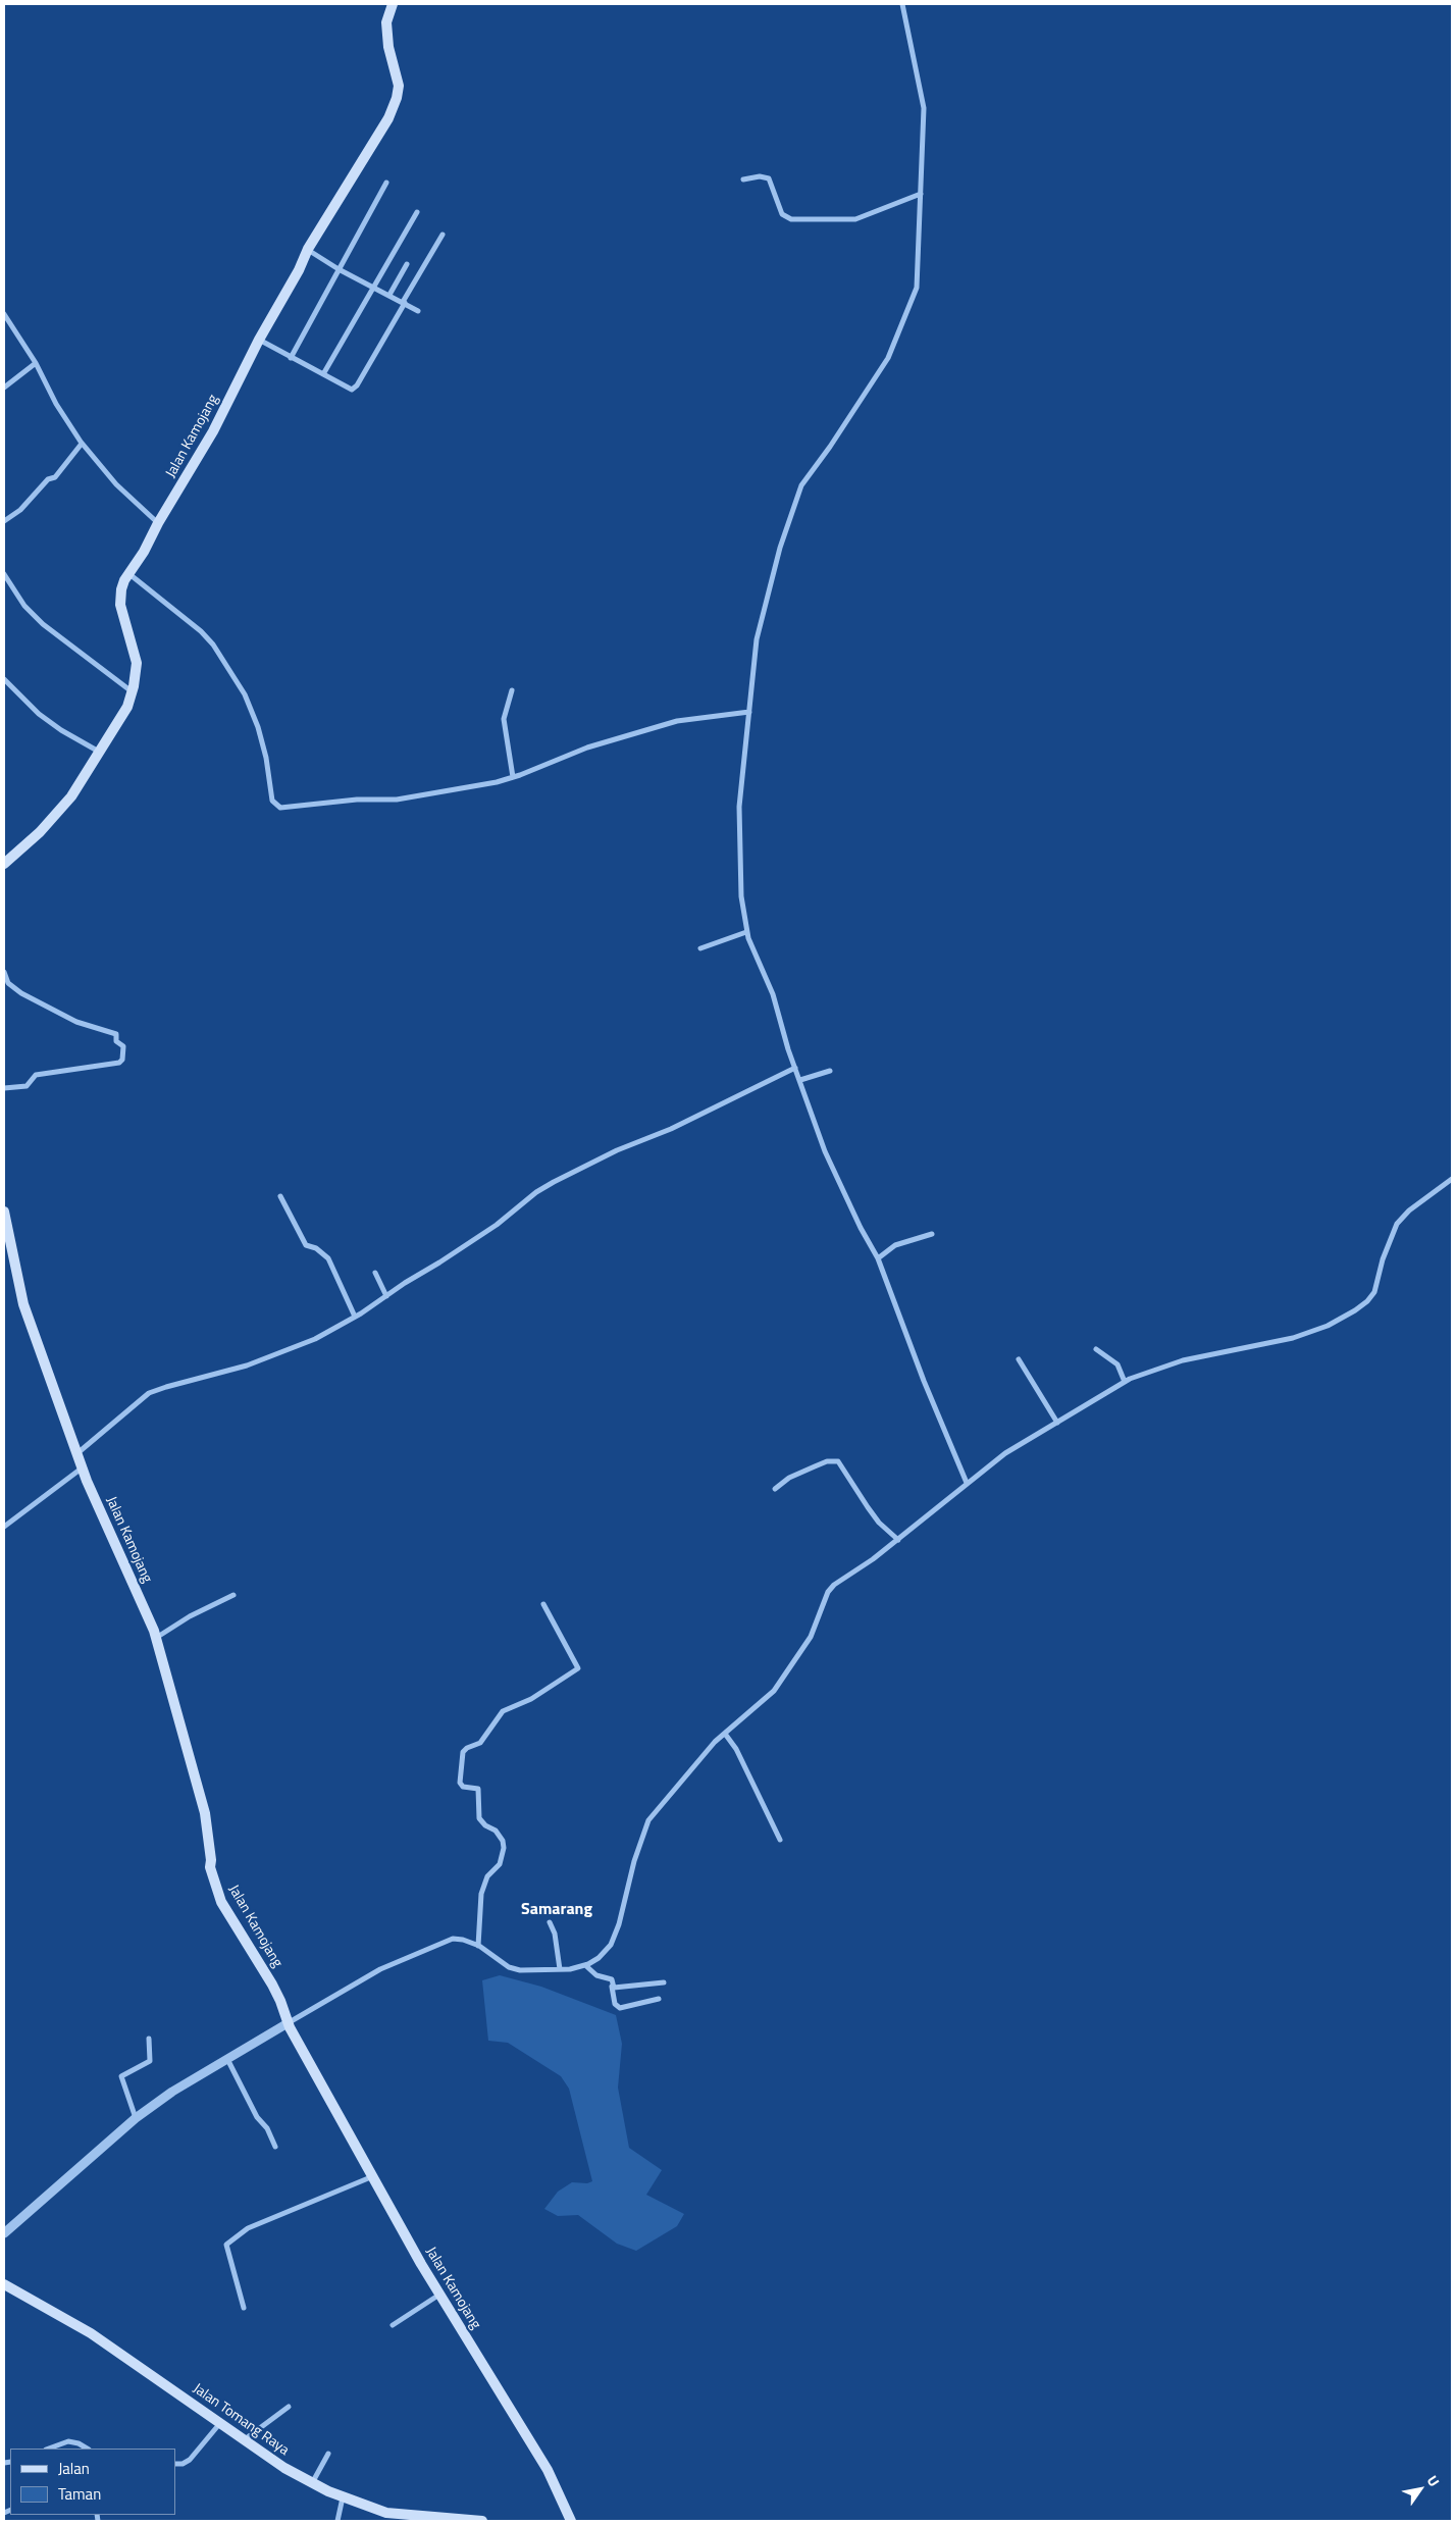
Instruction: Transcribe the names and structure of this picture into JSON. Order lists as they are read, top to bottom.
{
  "streets": {
    "main road": ["Jalan Kamojang", "Jalan Tomang Raya"]
  },
  "districts": ["Samarang"],
  "legend": ["Jalan", "Taman"],
  "north": "top right"
}
